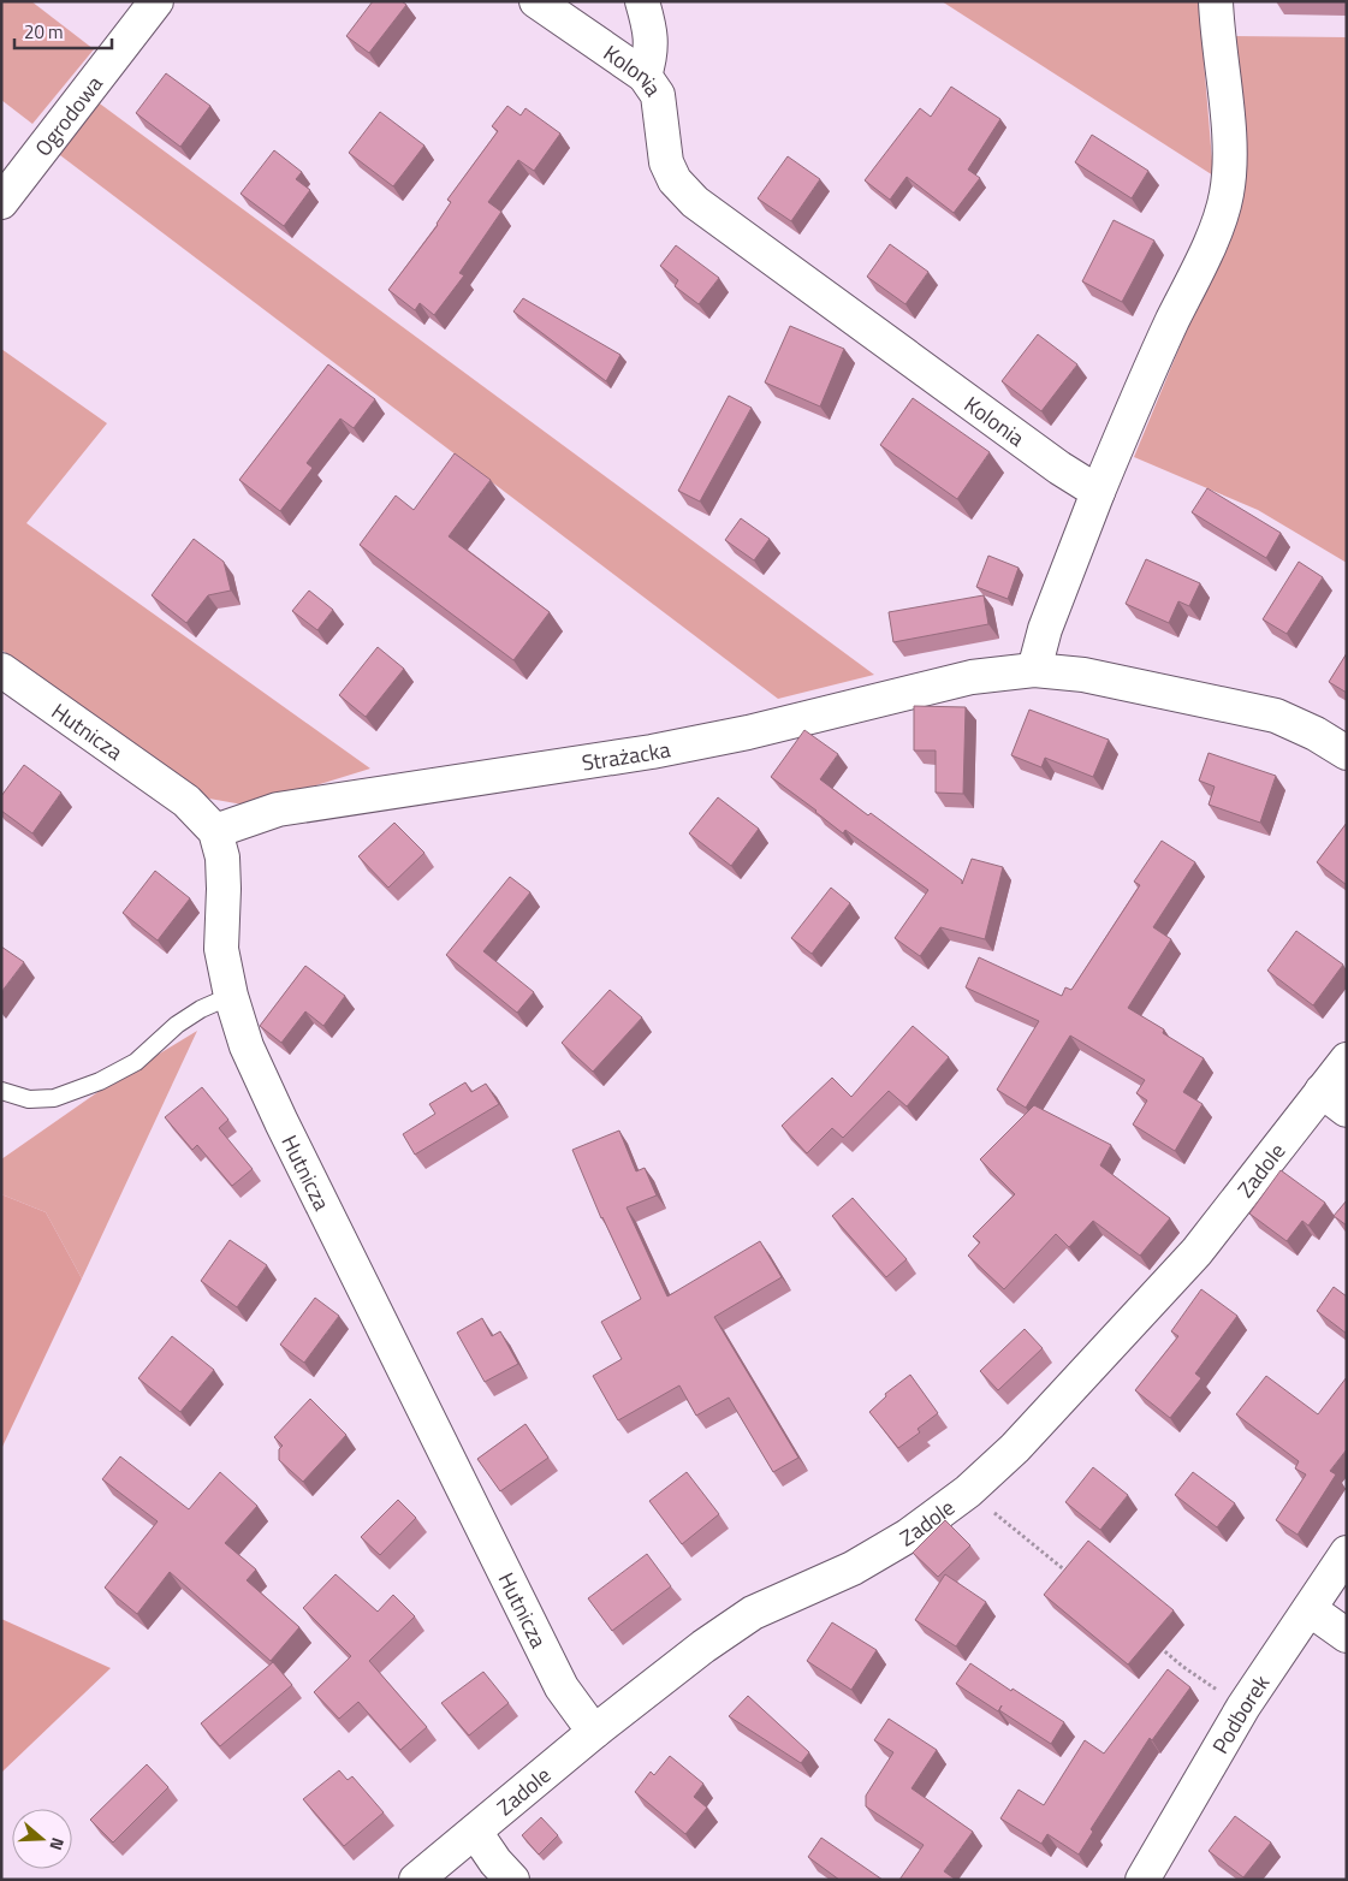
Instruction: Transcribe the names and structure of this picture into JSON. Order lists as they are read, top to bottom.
{
  "streets": {
    "street": [
      "Kolonia",
      "Ogrodowa",
      "Hutnicza",
      "Strażacka",
      "Zadole",
      "Podborek"
    ]
  },
  "crossings": [
    ["Hutnicza", "Strażacka"],
    ["Hutnicza", "Zadole"]
  ],
  "scale_bar": "20 m",
  "north": "right"
}
